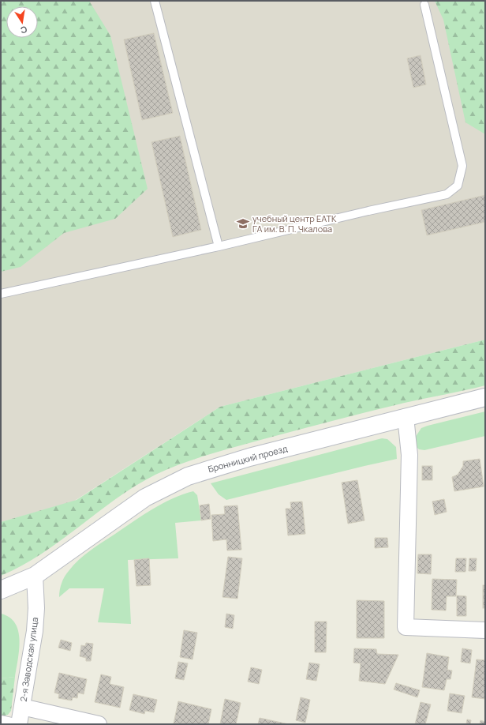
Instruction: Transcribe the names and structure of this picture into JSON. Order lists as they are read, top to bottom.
{
  "streets": {
    "main road": ["Бронницкий проезд"],
    "street": ["2-я Заводская улица"]
  },
  "crossings": [
    ["Бронницкий проезд", "2-я Заводская улица"]
  ],
  "places": {
    "school or university": ["учебный центр ЕАТК ГА им. В. П. Чкалова"]
  },
  "north": "bottom"
}
